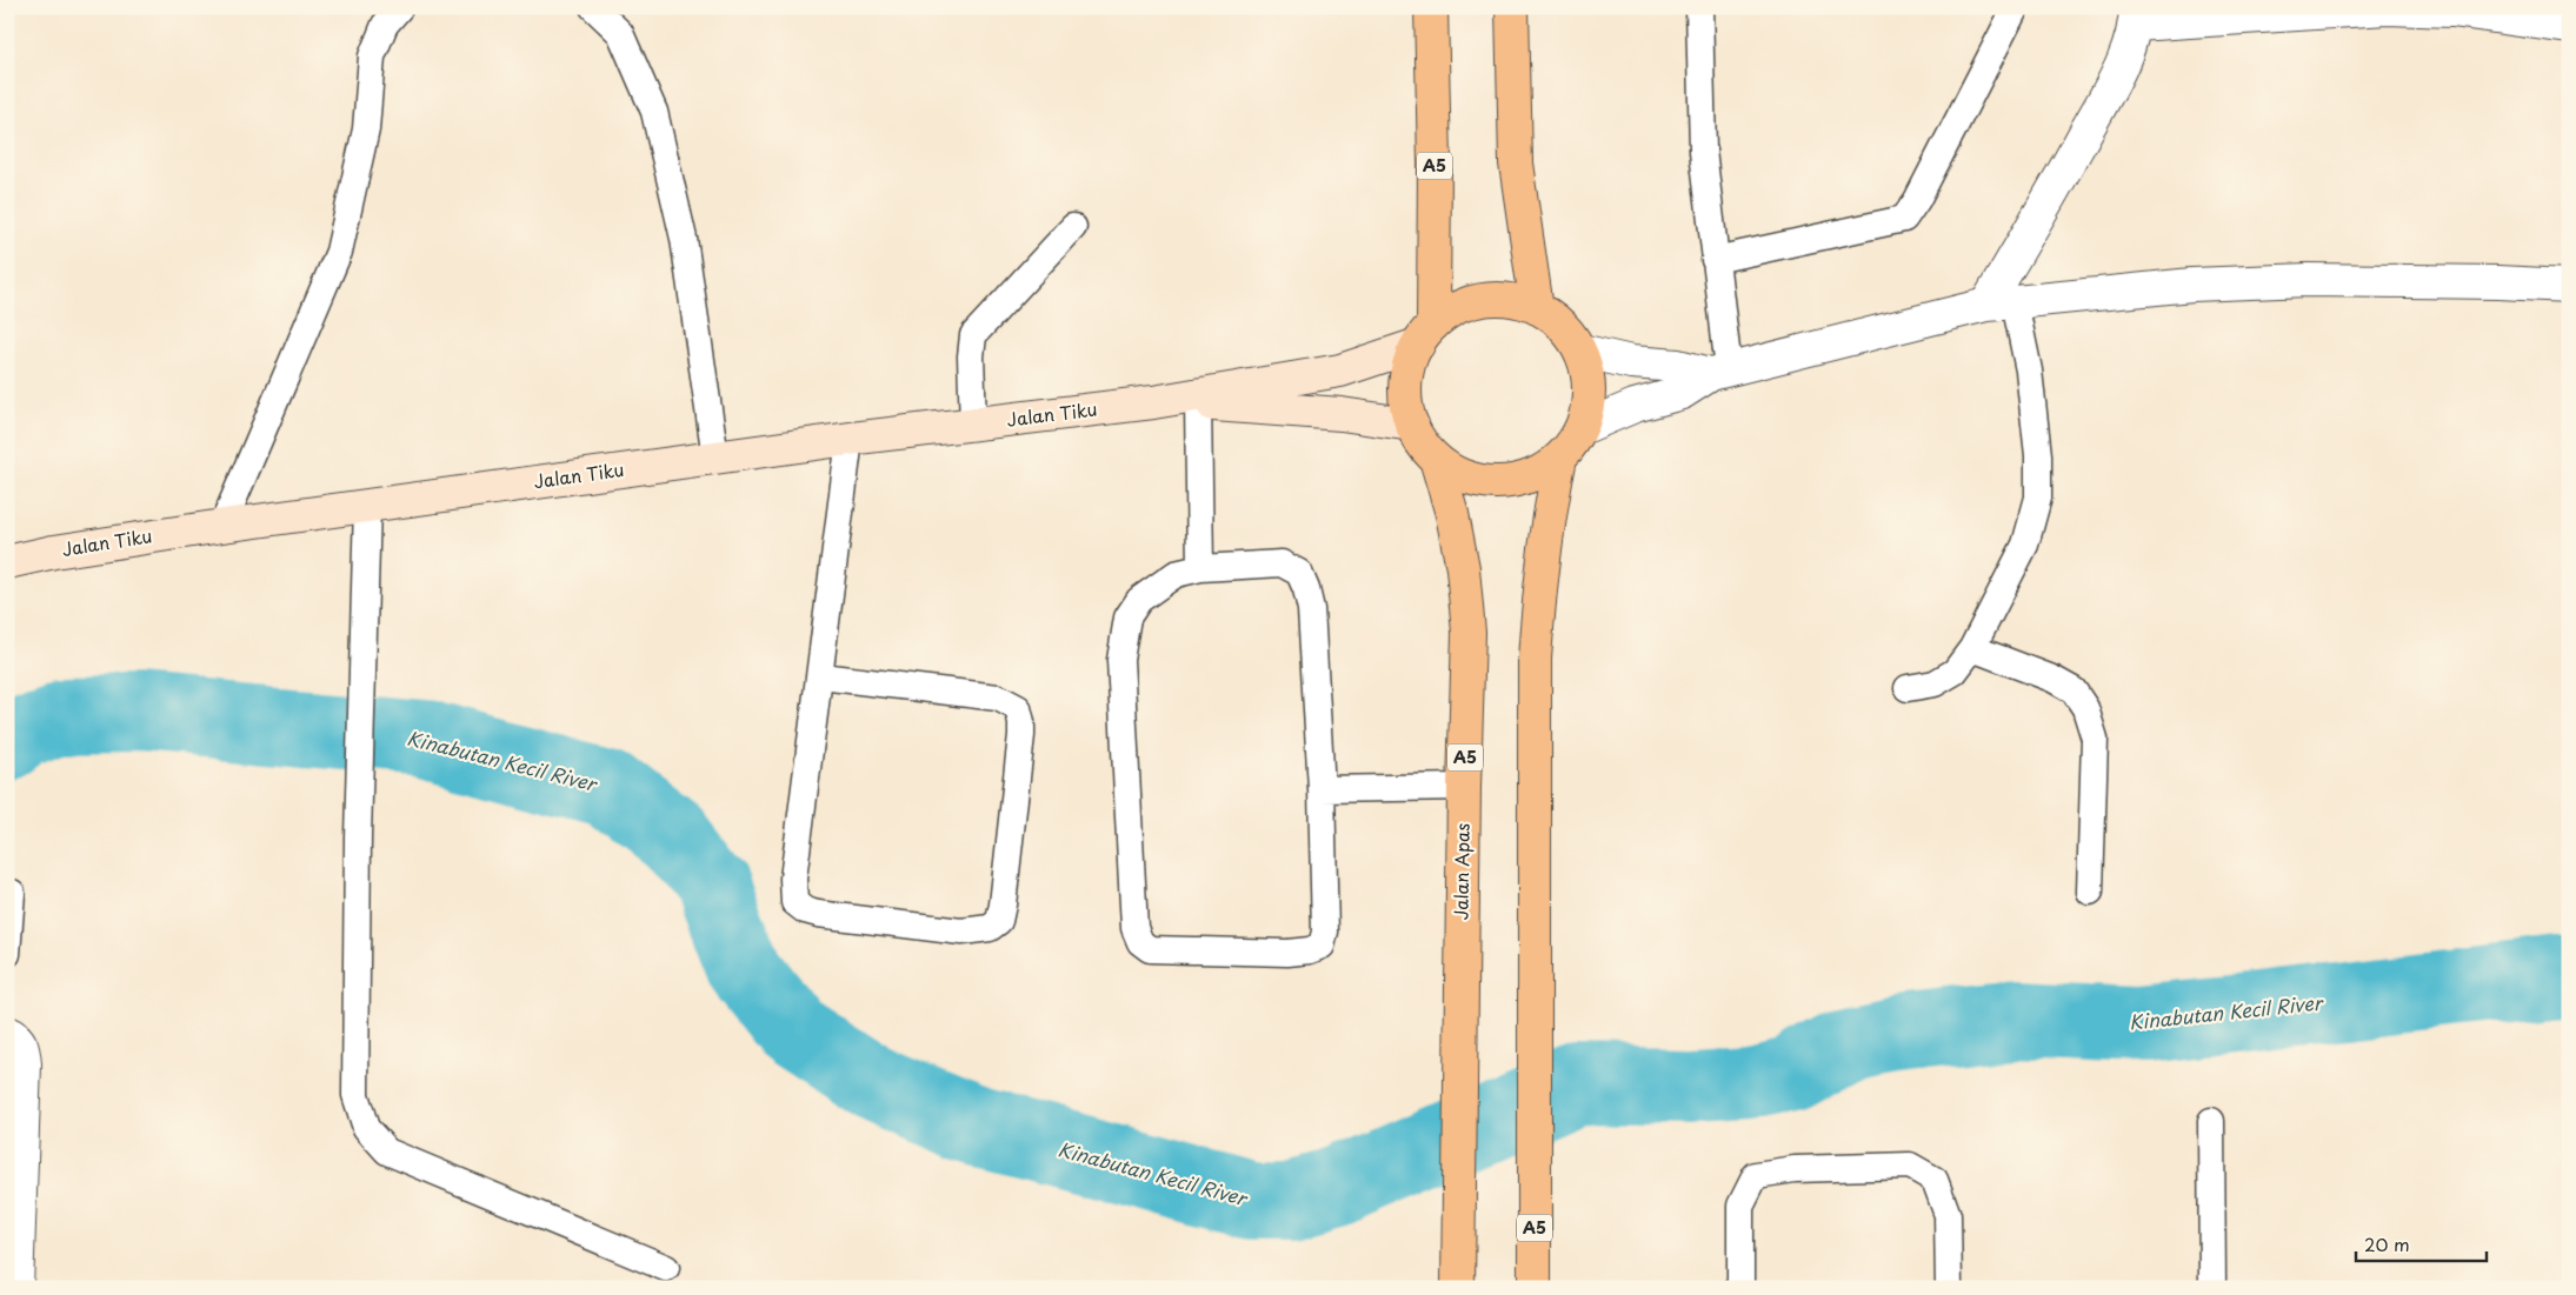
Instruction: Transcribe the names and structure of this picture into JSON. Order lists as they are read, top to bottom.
{
  "streets": {
    "highway": ["A5", "Jalan Apas"],
    "main road": ["Jalan Tiku"]
  },
  "crossings": [
    ["A5", "Jalan Tiku"],
    ["A5", "Jalan Apas"],
    ["Jalan Tiku", "Jalan Apas"]
  ],
  "water": ["Kinabutan Kecil River"],
  "scale_bar": "20 m"
}
